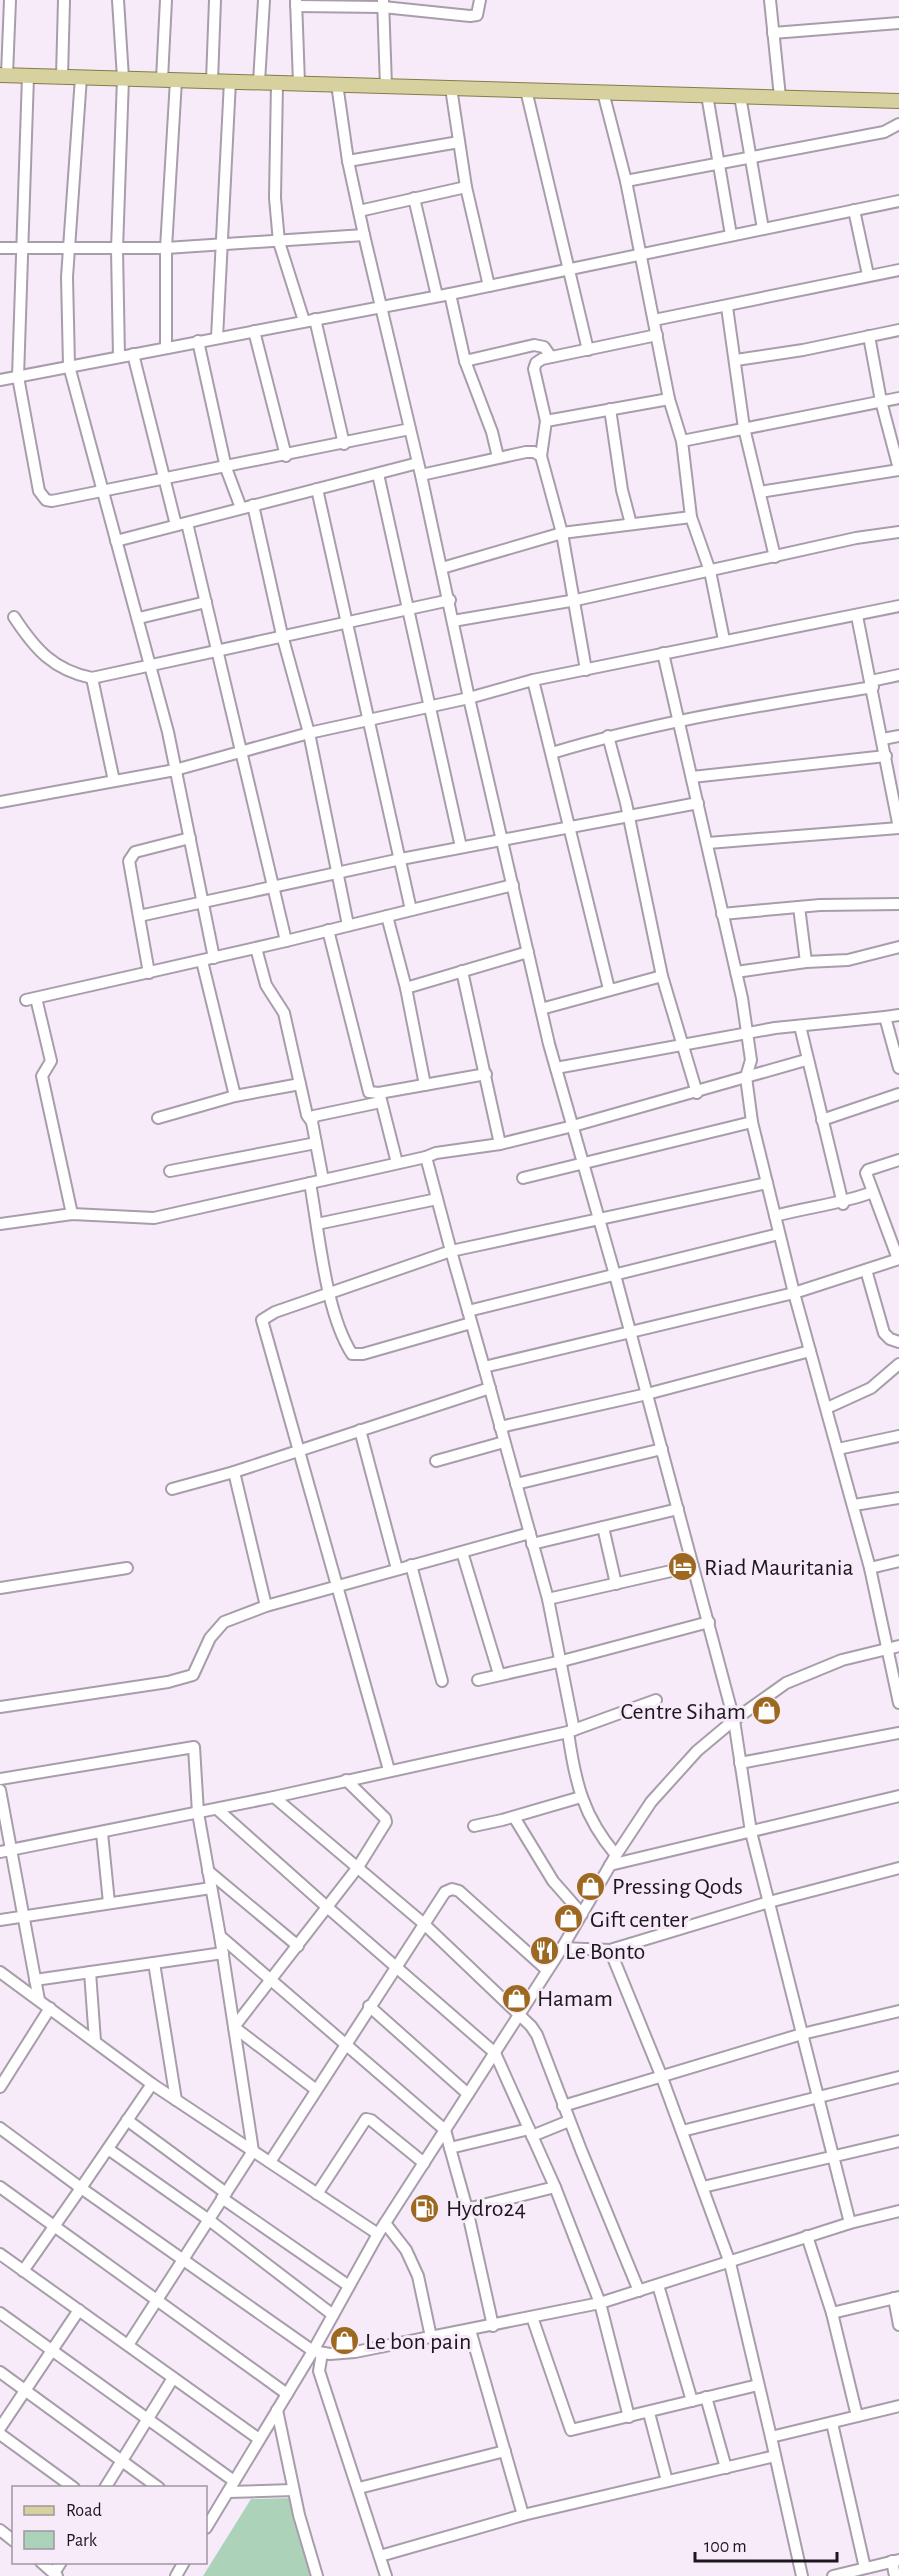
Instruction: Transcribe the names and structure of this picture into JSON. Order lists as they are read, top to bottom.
{
  "places": {
    "hotel": ["Riad Mauritania"],
    "shop": [
      "Centre Siham",
      "Pressing Qods",
      "Gift center",
      "Hamam",
      "Le bon pain"
    ],
    "restaurant": ["Le Bonto"],
    "fuel station": ["Hydro24"]
  },
  "legend": ["Road", "Park"],
  "scale_bar": "100 m"
}
